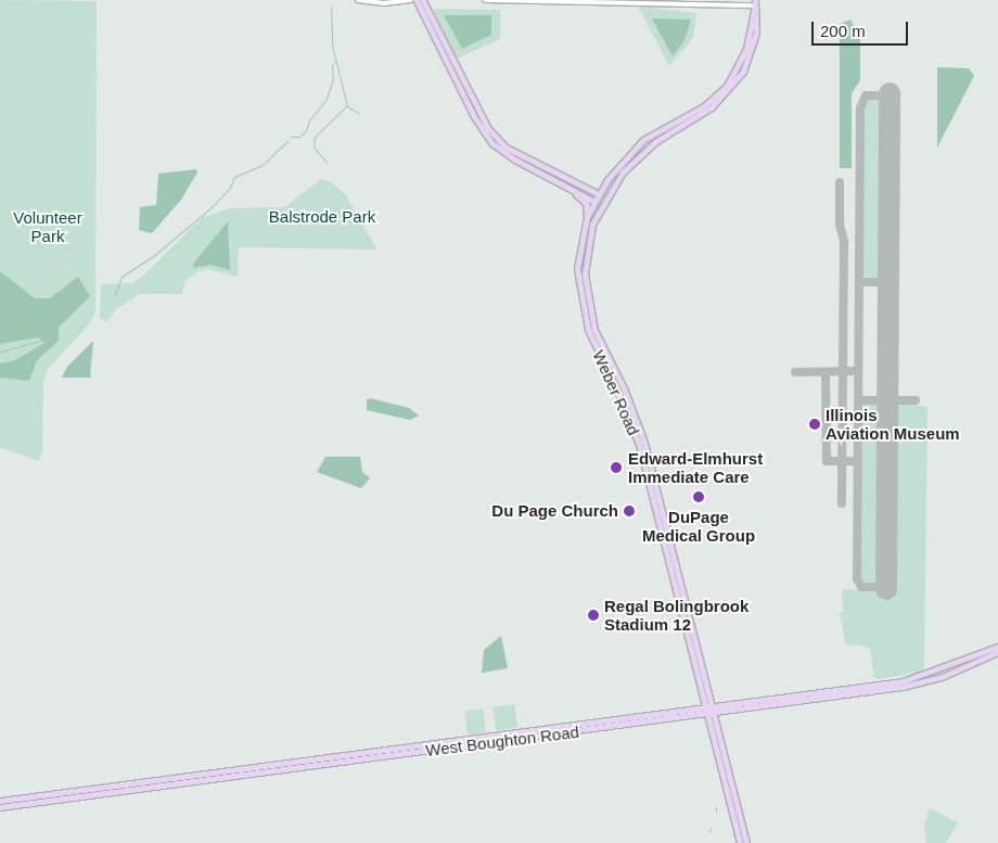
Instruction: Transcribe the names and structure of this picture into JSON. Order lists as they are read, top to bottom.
{
  "streets": {
    "main road": ["Weber Road", "West Boughton Road"]
  },
  "crossings": [
    ["Weber Road", "West Boughton Road"]
  ],
  "parks": ["Volunteer Park", "Balstrode Park"],
  "places": [
    "Illinois Aviation Museum",
    "Edward-Elmhurst Immediate Care",
    "DuPage Medical Group",
    "Du Page Church",
    "Regal Bolingbrook Stadium 12"
  ],
  "scale_bar": "200 m"
}
